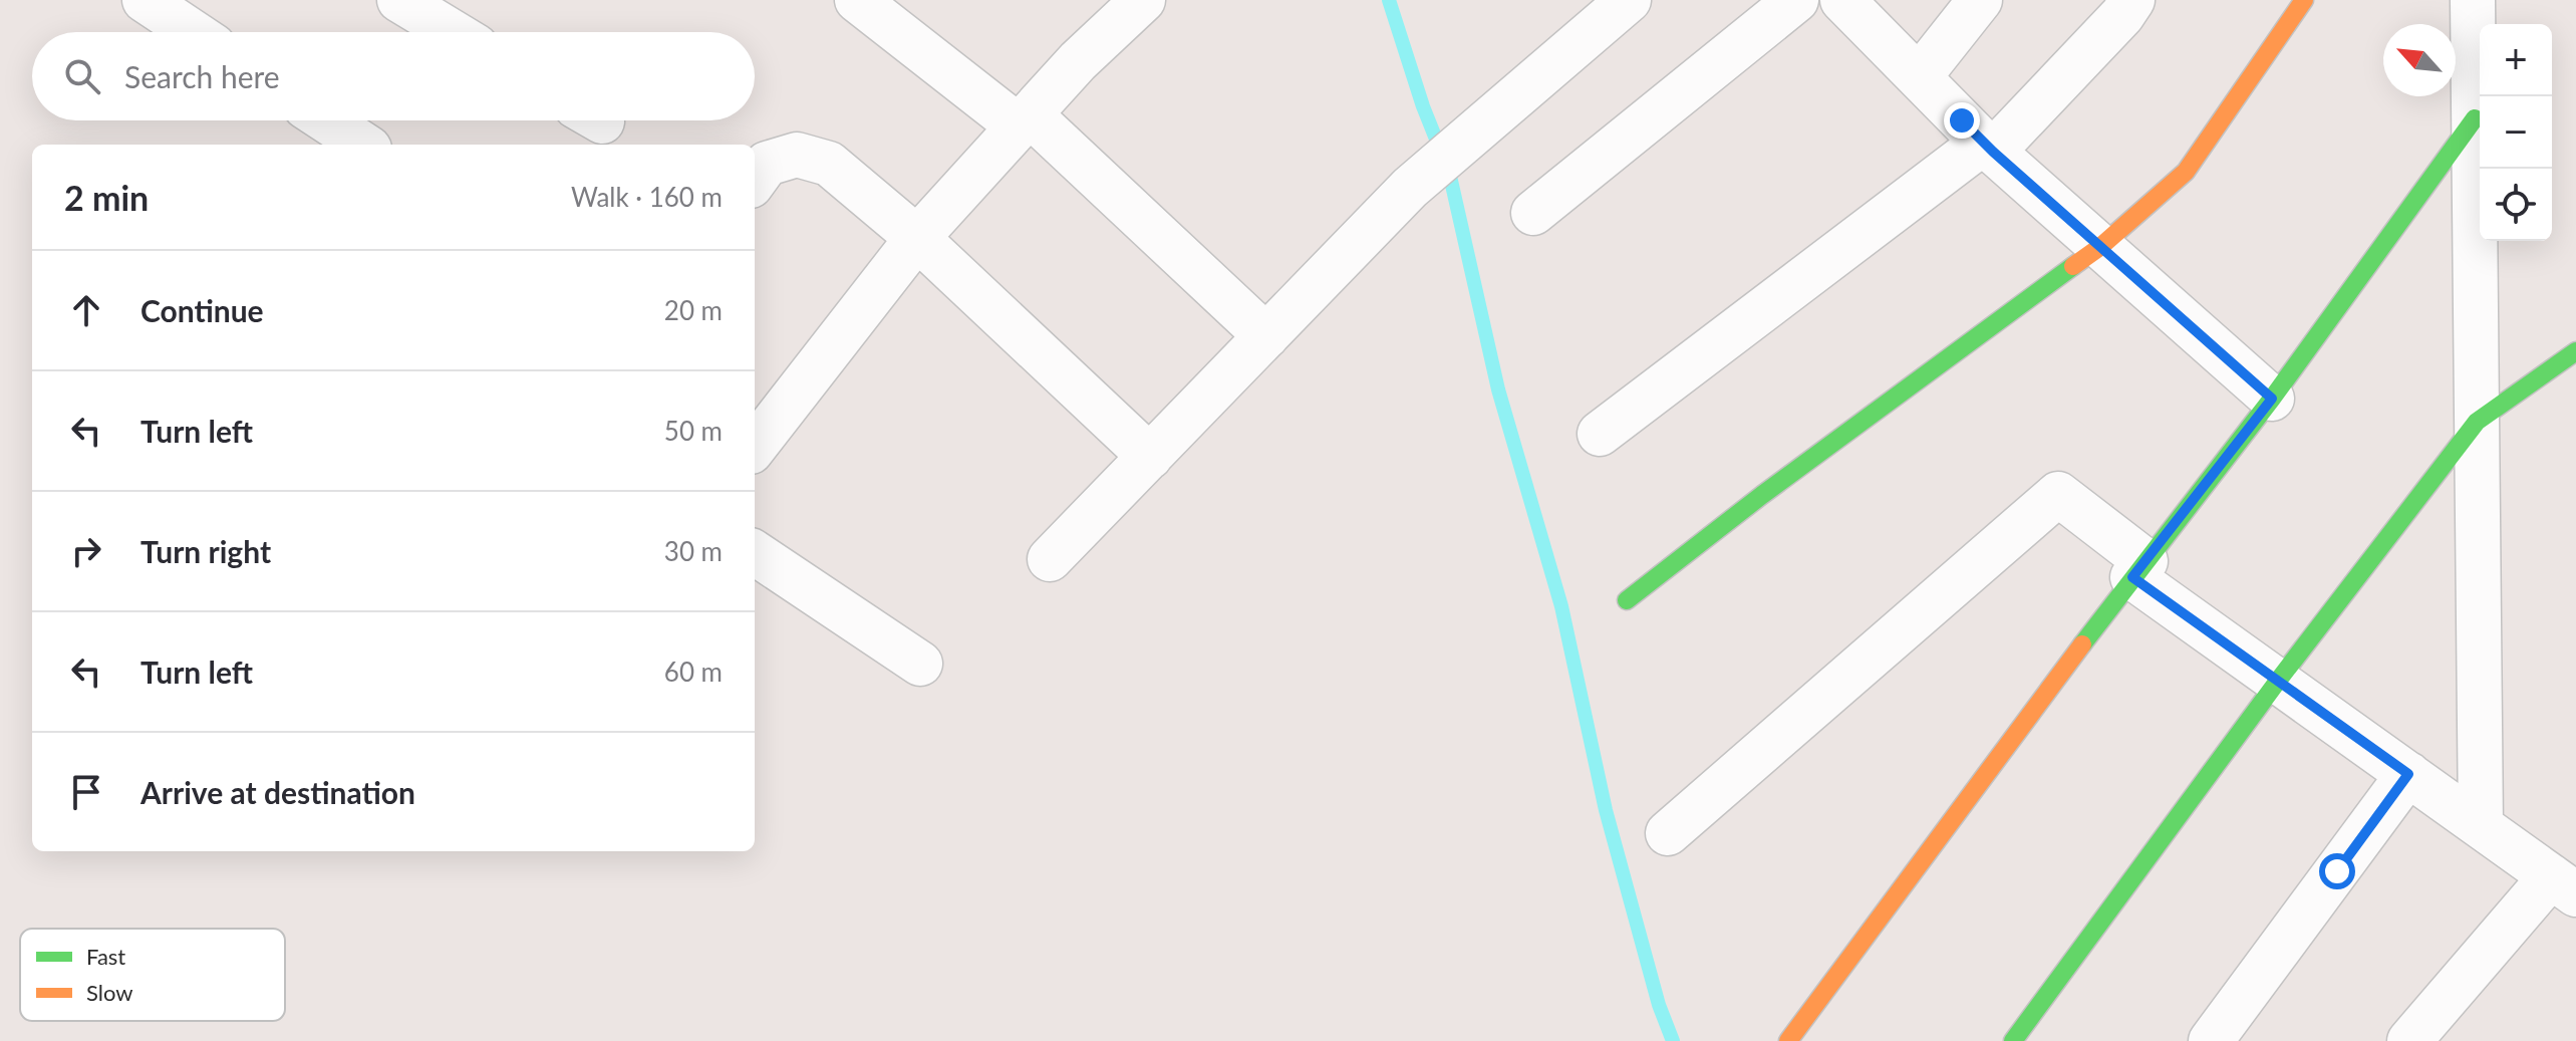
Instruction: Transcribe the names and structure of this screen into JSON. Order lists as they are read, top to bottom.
{
  "legend": ["Fast", "Slow"],
  "north": "top left",
  "page": {
    "map_buttons": ["+", "−"],
    "search": "Search here",
    "heading": ["2 min", "Walk · 160 m"],
    "list": [
      ["Continue", "20 m"],
      ["Turn left", "50 m"],
      ["Turn right", "30 m"],
      ["Turn left", "60 m"],
      "Arrive at destination"
    ]
  }
}
